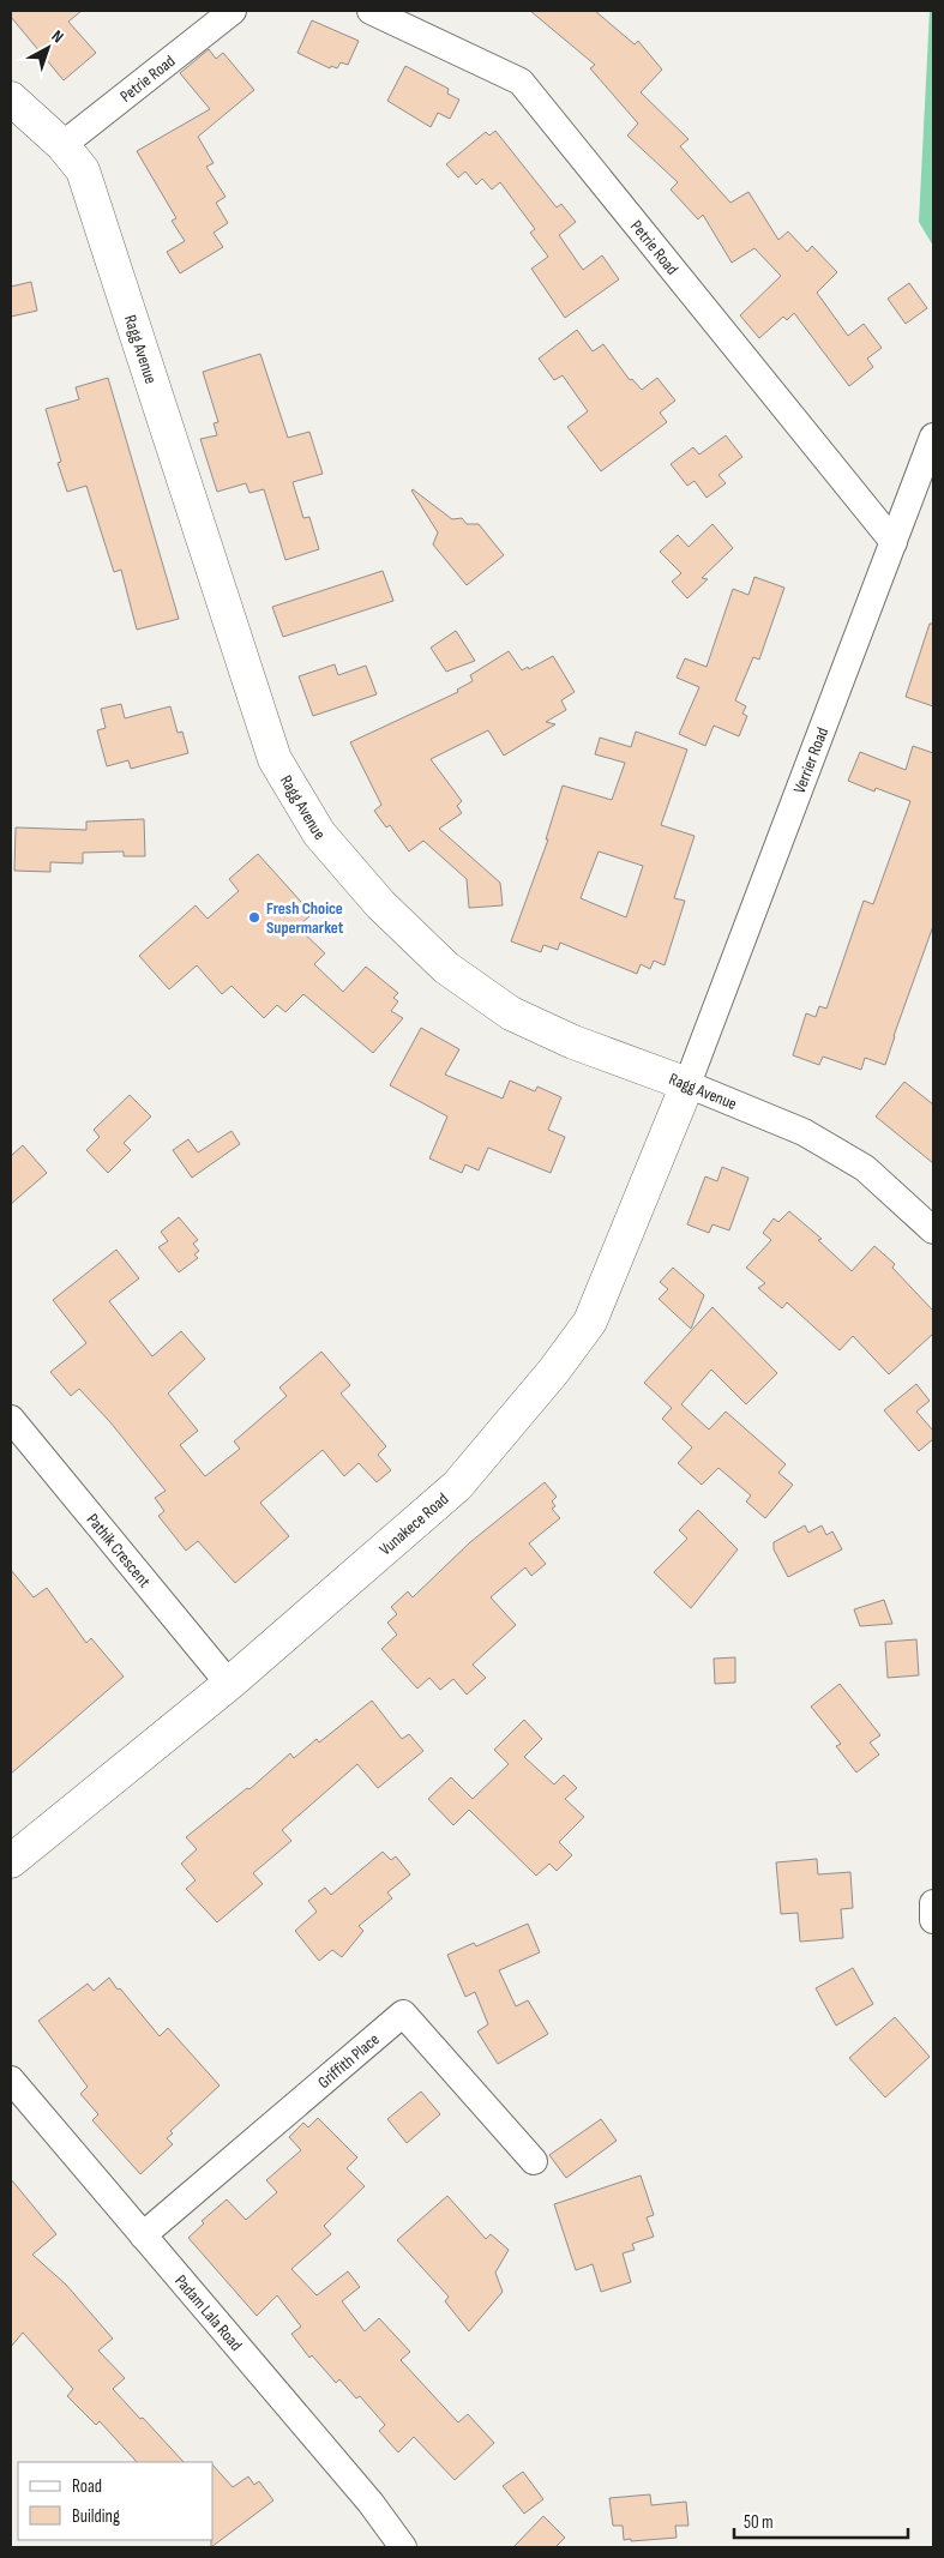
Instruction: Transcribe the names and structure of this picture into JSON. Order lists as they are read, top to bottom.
{
  "streets": {
    "main road": ["Ragg Avenue", "Vunakece Road"],
    "street": [
      "Petrie Road",
      "Verrier Road",
      "Pathik Crescent",
      "Griffith Place",
      "Padam Lala Road"
    ]
  },
  "crossings": [
    ["Petrie Road", "Ragg Avenue"],
    ["Petrie Road", "Verrier Road"],
    ["Ragg Avenue", "Verrier Road"],
    ["Ragg Avenue", "Vunakece Road"],
    ["Verrier Road", "Vunakece Road"],
    ["Vunakece Road", "Pathik Crescent"],
    ["Griffith Place", "Padam Lala Road"]
  ],
  "places": ["Fresh Choice Supermarket"],
  "legend": ["Road", "Building"],
  "scale_bar": "50 m",
  "north": "top right"
}
